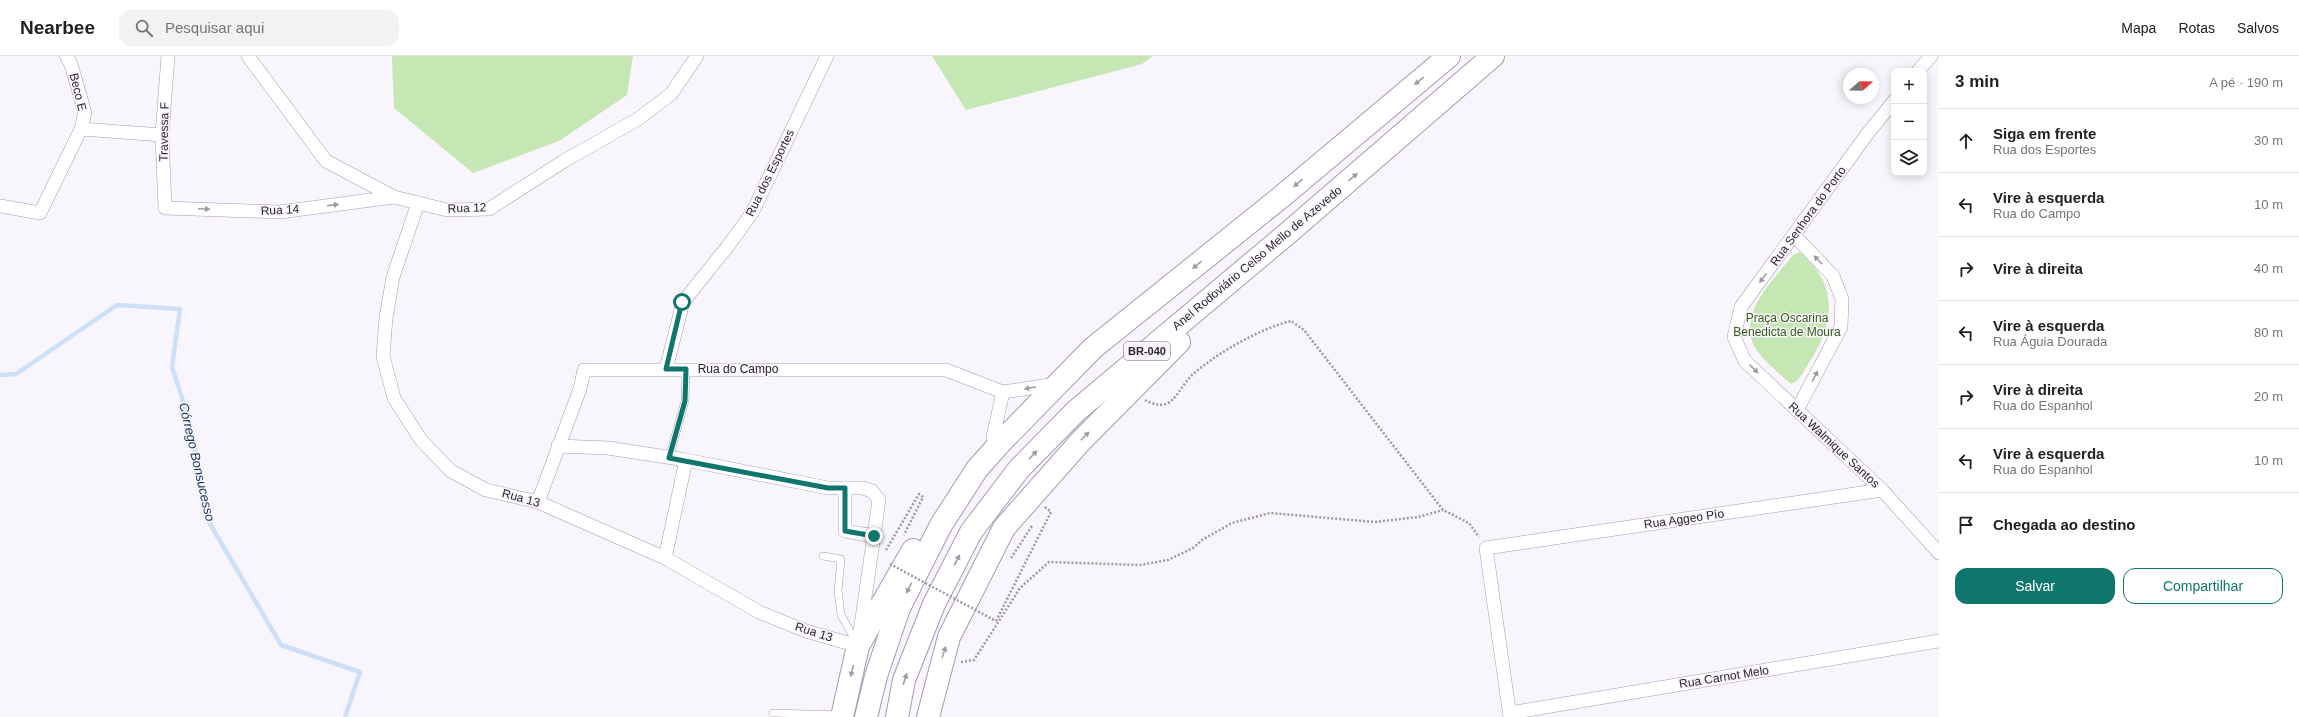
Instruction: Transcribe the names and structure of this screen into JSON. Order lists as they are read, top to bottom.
{
  "streets": {
    "highway": ["Anel Rodoviário Celso Mello de Azevedo", "BR-040"],
    "street": [
      "Beco E",
      "Travessa F",
      "Rua dos Esportes",
      "Rua 12",
      "Rua 14",
      "Rua Senhora do Porto",
      "Rua do Campo",
      "Rua Walmique Santos",
      "Rua 13",
      "Rua Aggeo Pío",
      "Rua Carnot Melo"
    ]
  },
  "crossings": [
    ["Travessa F", "Rua 14"],
    ["Rua dos Esportes", "Rua do Campo"],
    ["Rua 12", "Rua 14"],
    ["Rua 12", "Rua 13"],
    ["Rua Senhora do Porto", "Rua Walmique Santos"],
    ["BR-040", "Rua do Campo"],
    ["Rua do Campo", "Rua 13"],
    ["Rua Walmique Santos", "Rua Aggeo Pío"]
  ],
  "one_way": ["Rua 14", "Rua Senhora do Porto"],
  "water": ["Córrego Bonsucesso"],
  "parks": ["Praça Oscarina Benedicta de Moura"],
  "north": "right",
  "page": {
    "header": "Nearbee",
    "search": "Pesquisar aqui",
    "nav": ["Mapa", "Rotas", "Salvos"],
    "heading": ["3 min", "A pé · 190 m"],
    "map_buttons": ["+", "−"],
    "list": [
      ["Siga em frente", "Rua dos Esportes", "30 m"],
      ["Vire à esquerda", "Rua do Campo", "10 m"],
      ["Vire à direita", "40 m"],
      ["Vire à esquerda", "Rua Águia Dourada", "80 m"],
      ["Vire à direita", "Rua do Espanhol", "20 m"],
      ["Vire à esquerda", "Rua do Espanhol", "10 m"],
      "Chegada ao destino"
    ],
    "buttons": ["Salvar", "Compartilhar"]
  }
}
